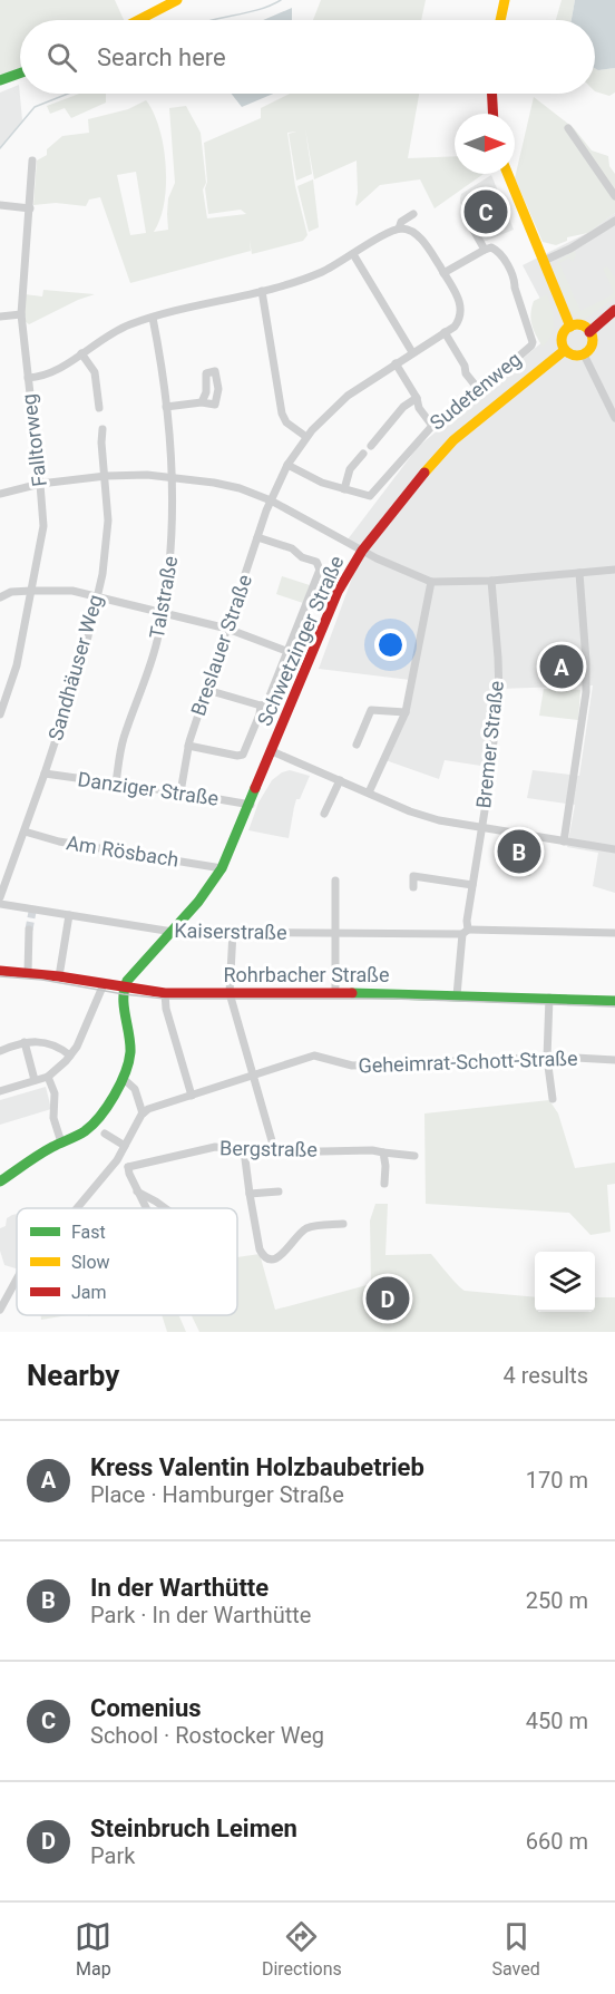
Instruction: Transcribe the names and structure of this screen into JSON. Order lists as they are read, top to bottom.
{
  "streets": {
    "main road": ["Schwetzinger Straße", "Rohrbacher Straße"],
    "street": [
      "Sudetenweg",
      "Falltorweg",
      "Talstraße",
      "Breslauer Straße",
      "Sandhäuser Weg",
      "Bremer Straße",
      "Danziger Straße",
      "Am Rösbach",
      "Kaiserstraße",
      "Geheimrat-Schott-Straße",
      "Bergstraße"
    ]
  },
  "crossings": [
    ["Sudetenweg", "Breslauer Straße"],
    ["Talstraße", "Danziger Straße"],
    ["Schwetzinger Straße", "Danziger Straße"],
    ["Schwetzinger Straße", "Am Rösbach"],
    ["Schwetzinger Straße", "Kaiserstraße"],
    ["Schwetzinger Straße", "Rohrbacher Straße"],
    ["Breslauer Straße", "Danziger Straße"],
    ["Sandhäuser Weg", "Danziger Straße"],
    ["Sandhäuser Weg", "Am Rösbach"],
    ["Bremer Straße", "Kaiserstraße"],
    ["Bremer Straße", "Rohrbacher Straße"]
  ],
  "legend": ["Fast", "Slow", "Jam"],
  "north": "right",
  "page": {
    "search": "Search here",
    "pins": [
      "C",
      "A",
      "B",
      "D"
    ],
    "heading": ["Nearby", "4 results"],
    "list": [
      {
        "mark": "A",
        "name": "Kress Valentin Holzbaubetrieb",
        "note": "Place · Hamburger Straße",
        "value": "170 m"
      },
      {
        "mark": "B",
        "name": "In der Warthütte",
        "note": "Park · In der Warthütte",
        "value": "250 m"
      },
      {
        "mark": "C",
        "name": "Comenius",
        "note": "School · Rostocker Weg",
        "value": "450 m"
      },
      {
        "mark": "D",
        "name": "Steinbruch Leimen",
        "note": "Park",
        "value": "660 m"
      }
    ],
    "nav": ["Map", "Directions", "Saved"]
  }
}
